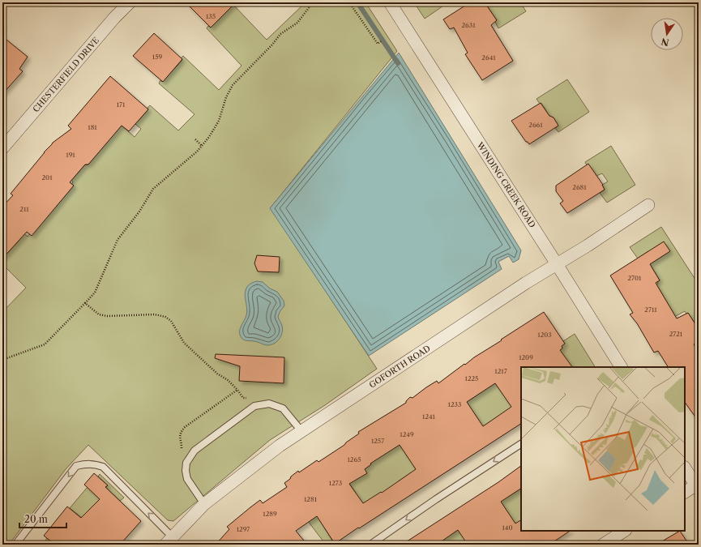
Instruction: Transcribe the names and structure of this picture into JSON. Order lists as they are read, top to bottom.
{
  "streets": {
    "street": ["CHESTERFIELD DRIVE", "WINDING CREEK ROAD", "GOFORTH ROAD"]
  },
  "crossings": [
    ["WINDING CREEK ROAD", "GOFORTH ROAD"]
  ],
  "house_numbers": [
    "135",
    "2631",
    "159",
    "2641",
    "171",
    "2661",
    "181",
    "191",
    "201",
    "2681",
    "211",
    "2701",
    "2711",
    "2721",
    "1203",
    "1209",
    "1217",
    "1225",
    "1233",
    "1241",
    "1249",
    "1257",
    "1265",
    "1273",
    "1281",
    "1289",
    "140",
    "1297"
  ],
  "scale_bar": "20 m",
  "north": "bottom"
}
